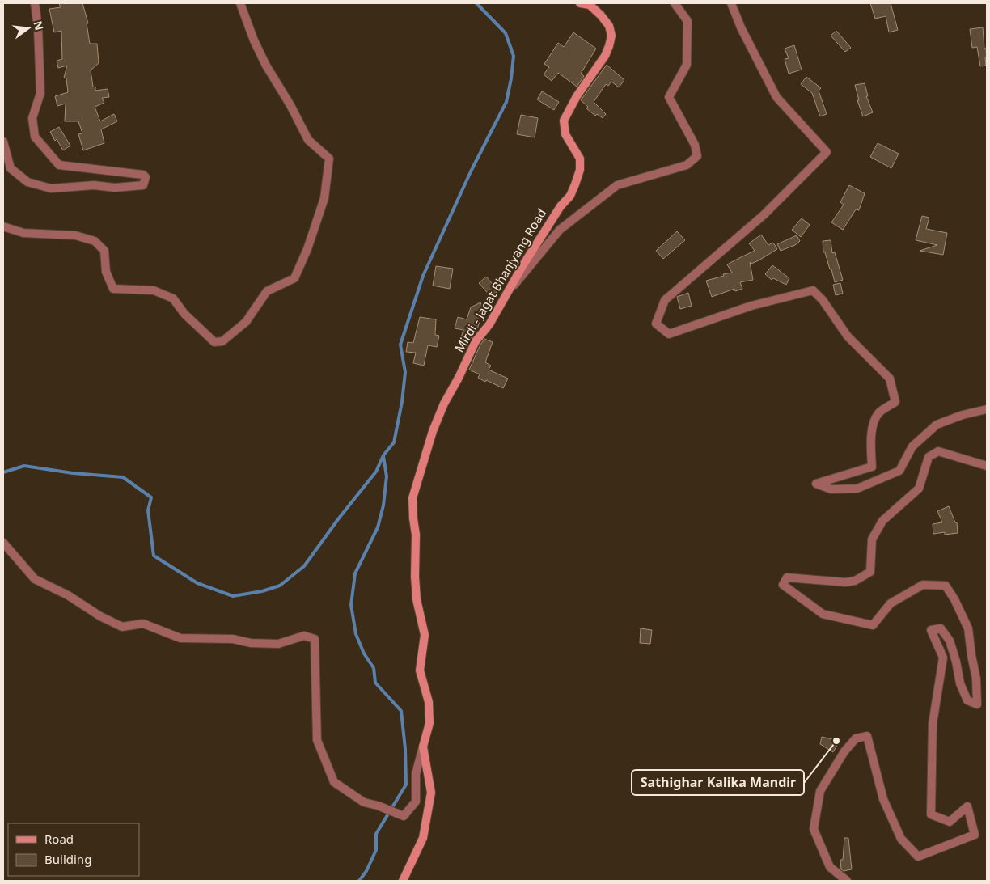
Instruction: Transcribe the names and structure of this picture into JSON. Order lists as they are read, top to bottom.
{
  "streets": {
    "street": ["Mirdi - Jagat Bhanjyang Road"]
  },
  "places": ["Sathighar Kalika Mandir"],
  "legend": ["Road", "Building"],
  "north": "right"
}
